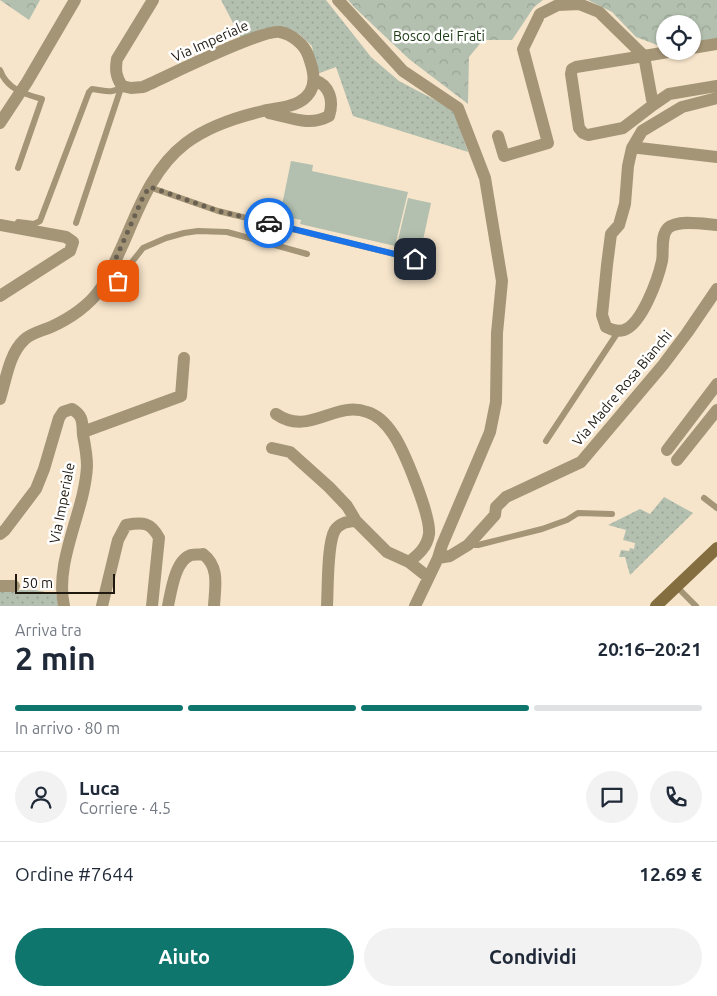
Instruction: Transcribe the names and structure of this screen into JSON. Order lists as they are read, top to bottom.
{
  "streets": {
    "street": ["Via Imperiale", "Via Madre Rosa Bianchi"]
  },
  "parks": ["Bosco dei Frati"],
  "scale_bar": "50 m",
  "page": {
    "scale": "50 m",
    "heading": ["2 min", "Arriva tra", "20:16–20:21"],
    "panel": [
      "Luca",
      "Corriere · 4.5",
      "Ordine #7644",
      "12.69 €"
    ],
    "bar": "In arrivo · 80 m",
    "buttons": ["Aiuto", "Condividi"]
  }
}
